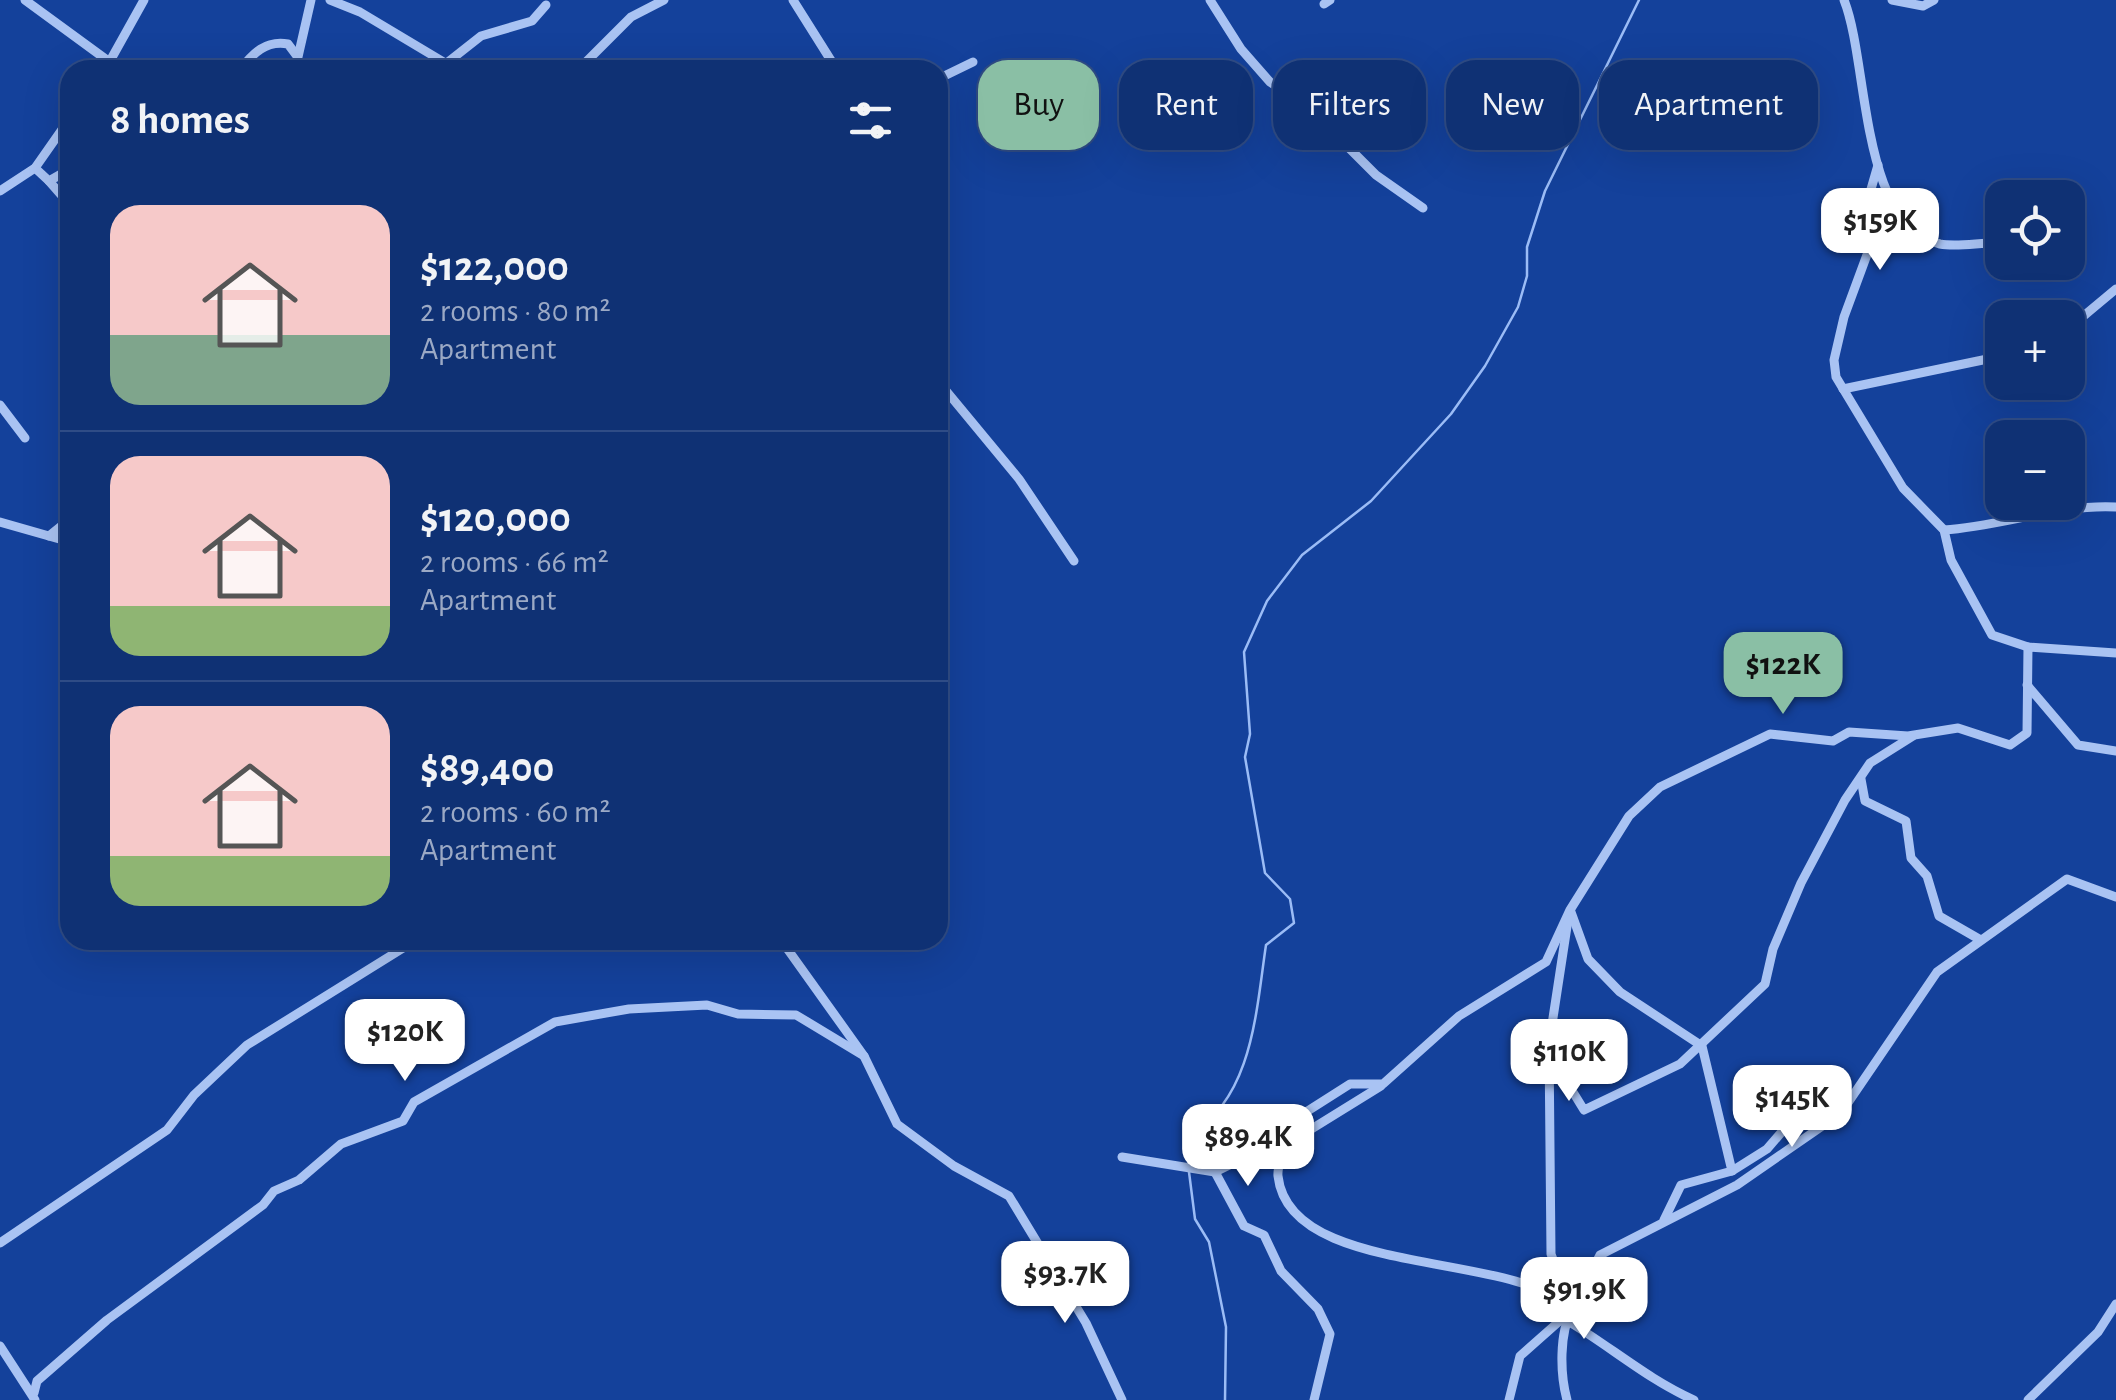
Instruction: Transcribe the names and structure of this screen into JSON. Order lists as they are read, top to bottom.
{
  "page": {
    "chip": [
      "Buy",
      "Rent",
      "Filters",
      "New",
      "Apartment"
    ],
    "heading": "8 homes",
    "map_buttons": ["+", "−"],
    "list": [
      {
        "name": "$122,000",
        "note": "2 rooms · 80 m² · Apartment"
      },
      {
        "name": "$120,000",
        "note": "2 rooms · 66 m² · Apartment"
      },
      {
        "name": "$89,400",
        "note": "2 rooms · 60 m² · Apartment"
      }
    ],
    "price": [
      "$159K",
      "$122K",
      "$120K",
      "$110K",
      "$145K",
      "$89.4K",
      "$93.7K",
      "$91.9K"
    ]
  }
}
